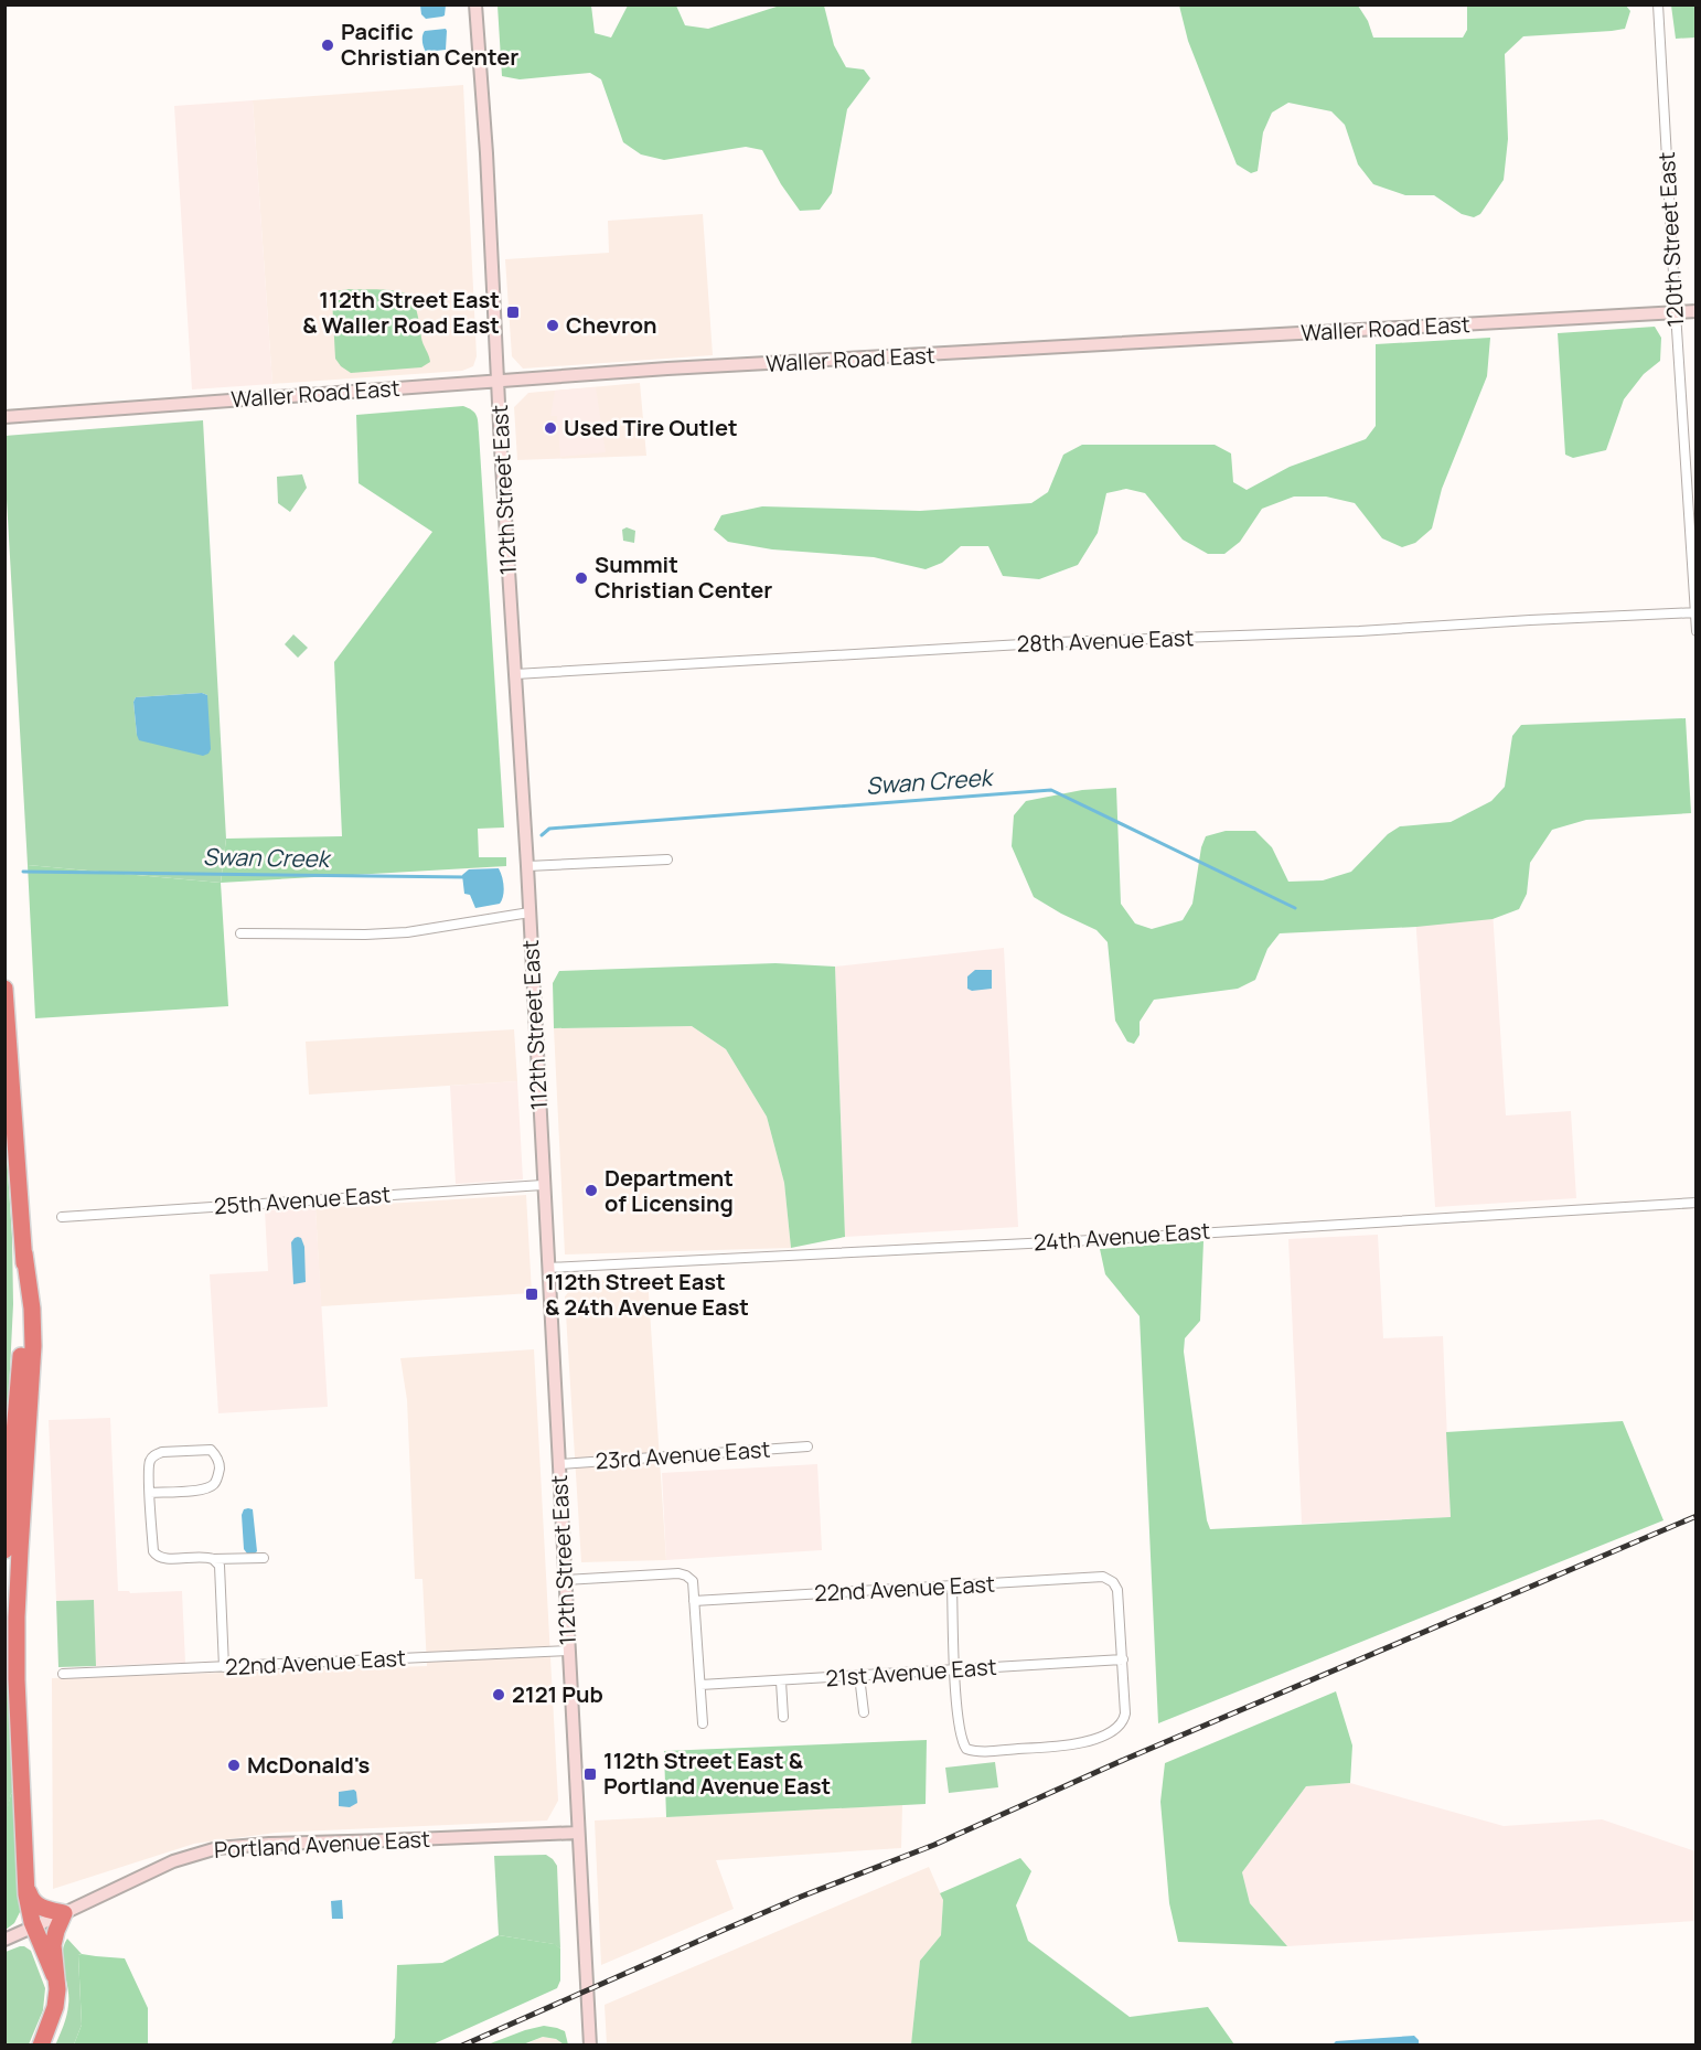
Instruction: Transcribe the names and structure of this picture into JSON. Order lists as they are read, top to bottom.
{
  "streets": {
    "main road": ["Waller Road East", "112th Street East", "Portland Avenue East"],
    "street": [
      "120th Street East",
      "28th Avenue East",
      "25th Avenue East",
      "24th Avenue East",
      "23rd Avenue East",
      "22nd Avenue East",
      "21st Avenue East"
    ]
  },
  "crossings": [
    ["120th Street East", "Waller Road East"],
    ["120th Street East", "28th Avenue East"],
    ["Waller Road East", "112th Street East"],
    ["112th Street East", "28th Avenue East"],
    ["112th Street East", "25th Avenue East"],
    ["112th Street East", "24th Avenue East"],
    ["112th Street East", "23rd Avenue East"],
    ["112th Street East", "22nd Avenue East"],
    ["112th Street East", "Portland Avenue East"],
    ["22nd Avenue East", "21st Avenue East"]
  ],
  "water": ["Swan Creek"],
  "places": {
    "other": [
      "Pacific Christian Center",
      "Chevron",
      "Used Tire Outlet",
      "Summit Christian Center",
      "Department of Licensing",
      "2121 Pub",
      "McDonald's"
    ],
    "transit": ["112th Street East & Waller Road East", "112th Street East & 24th Avenue East", "112th Street East & Portland Avenue East"]
  }
}
